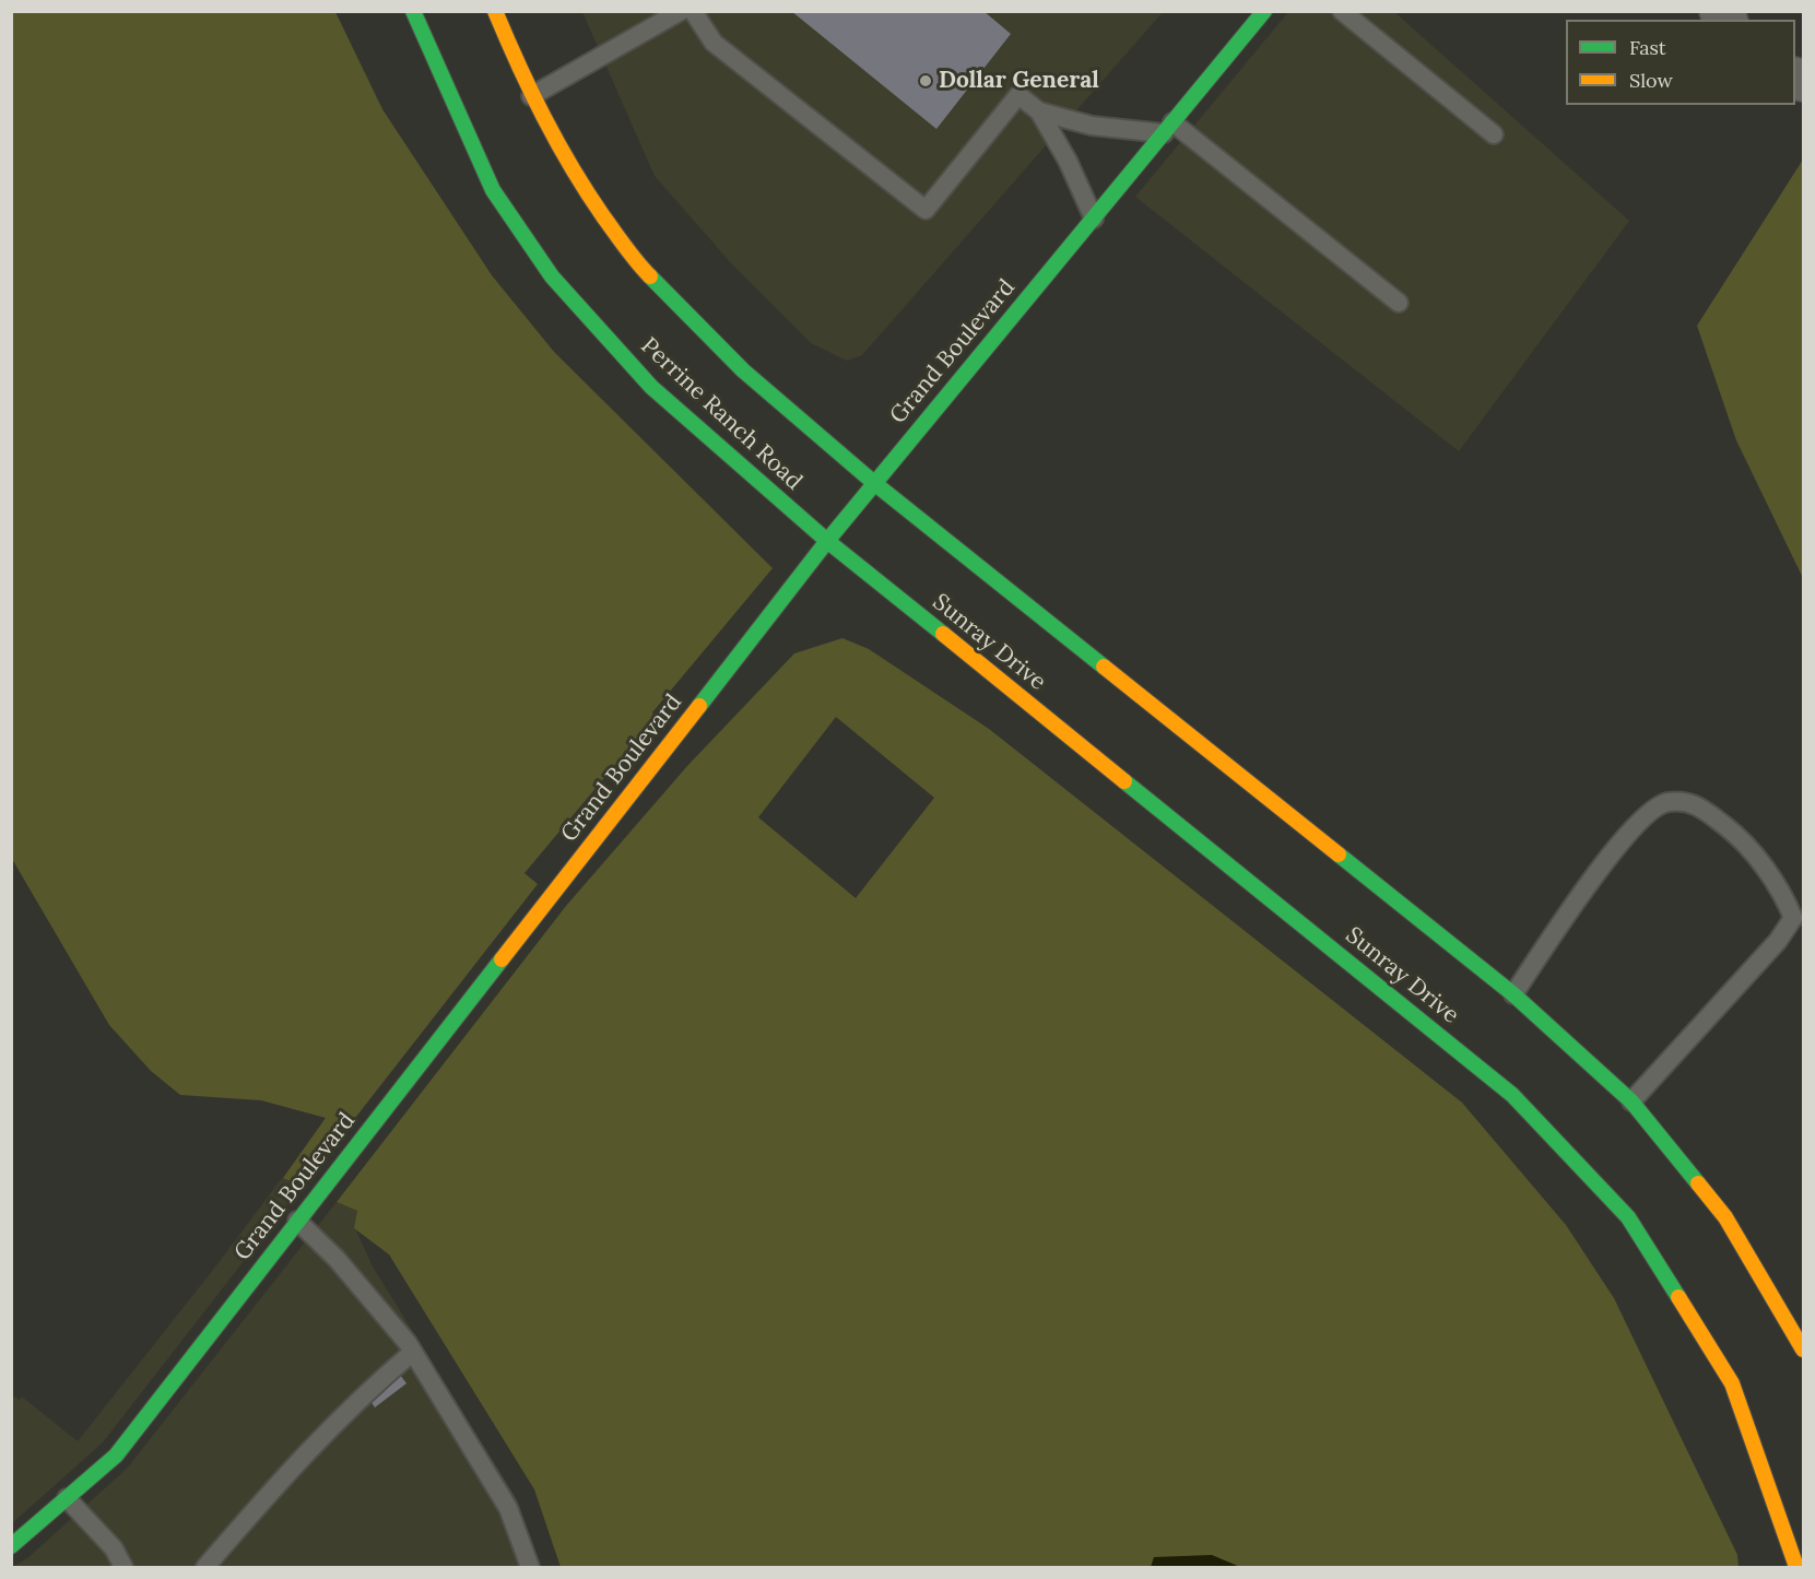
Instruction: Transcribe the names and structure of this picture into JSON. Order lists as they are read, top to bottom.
{
  "streets": {
    "street": ["Grand Boulevard", "Perrine Ranch Road", "Sunray Drive"]
  },
  "crossings": [
    ["Grand Boulevard", "Perrine Ranch Road"],
    ["Grand Boulevard", "Sunray Drive"],
    ["Perrine Ranch Road", "Sunray Drive"]
  ],
  "places": ["Dollar General"],
  "legend": ["Fast", "Slow"]
}
